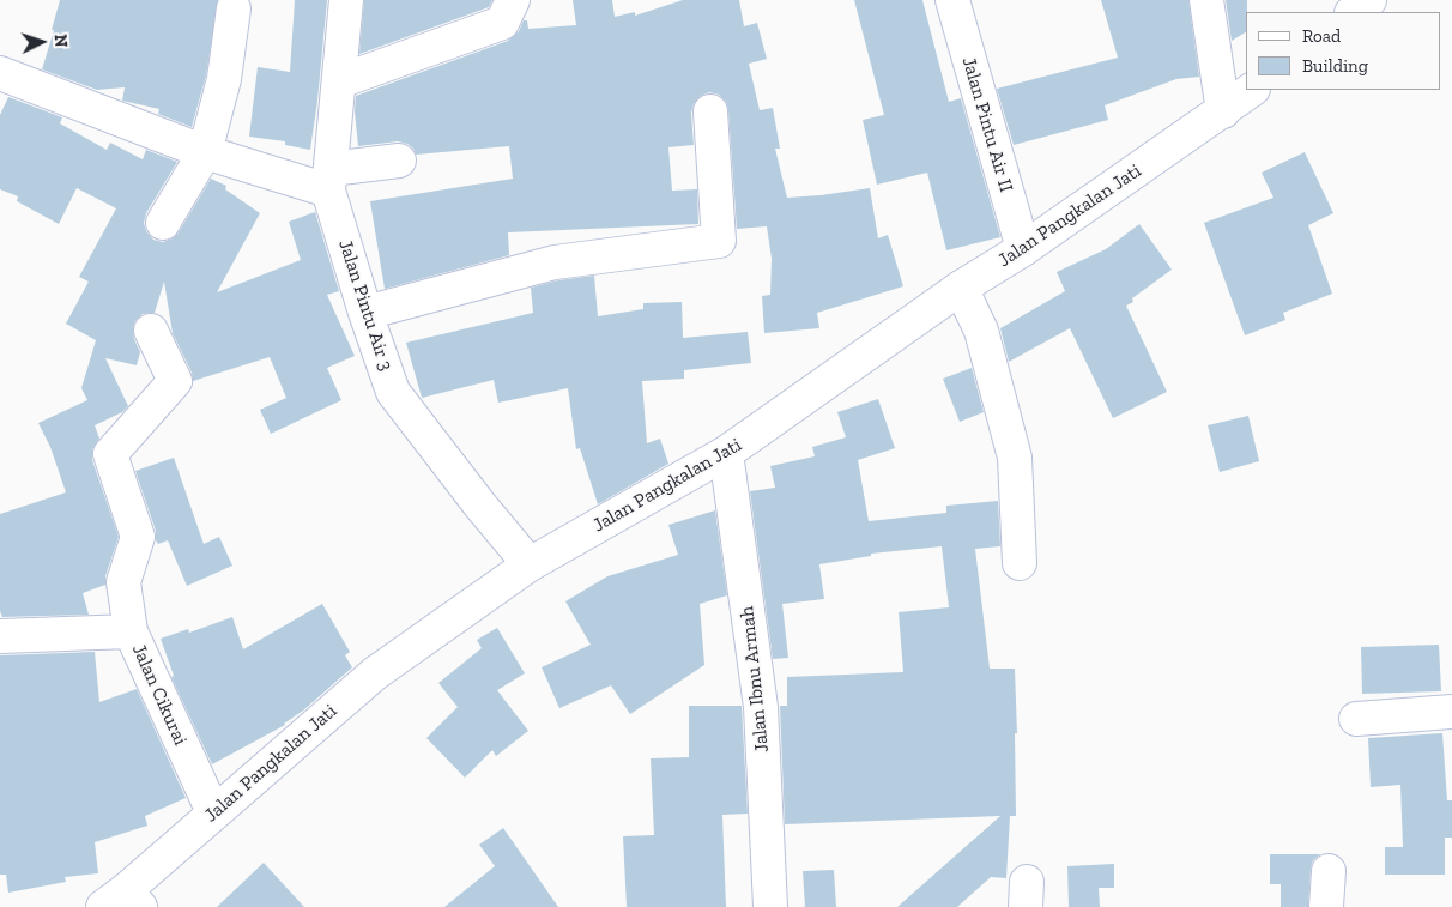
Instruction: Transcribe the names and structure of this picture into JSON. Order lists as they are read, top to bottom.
{
  "streets": {
    "street": [
      "Jalan Pintu Air II",
      "Jalan Pangkalan Jati",
      "Jalan Pintu Air 3",
      "Jalan Ibnu Armah",
      "Jalan Cikurai"
    ]
  },
  "crossings": [
    ["Jalan Pintu Air II", "Jalan Pangkalan Jati"],
    ["Jalan Pangkalan Jati", "Jalan Pintu Air 3"],
    ["Jalan Pangkalan Jati", "Jalan Ibnu Armah"],
    ["Jalan Pangkalan Jati", "Jalan Cikurai"]
  ],
  "legend": ["Road", "Building"],
  "north": "right"
}
